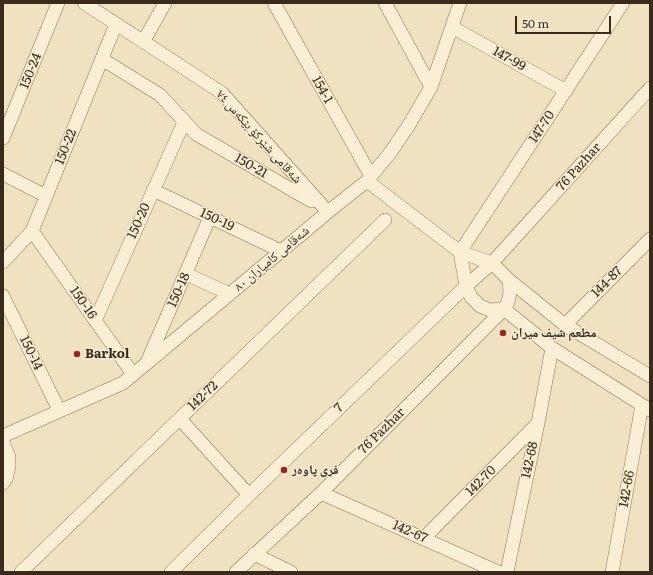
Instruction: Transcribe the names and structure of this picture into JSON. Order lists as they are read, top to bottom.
{
  "streets": {
    "street": [
      "147-99",
      "150-24",
      "154-1",
      "147-70",
      "شەقامی شێرکۆ بێکەس ٧٤",
      "150-22",
      "150-21",
      "76 Pazhar",
      "150-19",
      "150-20",
      "شەقامی کامیاران ٨٠",
      "144-87",
      "150-18",
      "150-16",
      "150-14",
      "142-72",
      "7",
      "142-68",
      "142-70",
      "142-66",
      "142-67"
    ]
  },
  "crossings": [
    ["147-99", "147-70"],
    ["147-99", "شەقامی کامیاران ٨٠"],
    ["154-1", "شەقامی کامیاران ٨٠"],
    ["شەقامی شێرکۆ بێکەس ٧٤", "150-22"],
    ["شەقامی شێرکۆ بێکەس ٧٤", "150-21"],
    ["شەقامی شێرکۆ بێکەس ٧٤", "شەقامی کامیاران ٨٠"],
    ["150-22", "150-21"],
    ["150-22", "150-16"],
    ["150-21", "150-20"],
    ["150-21", "شەقامی کامیاران ٨٠"],
    ["76 Pazhar", "7"],
    ["76 Pazhar", "142-67"],
    ["150-19", "150-20"],
    ["150-19", "شەقامی کامیاران ٨٠"],
    ["150-19", "150-18"],
    ["150-20", "150-16"],
    ["شەقامی کامیاران ٨٠", "150-18"],
    ["شەقامی کامیاران ٨٠", "150-16"],
    ["شەقامی کامیاران ٨٠", "150-14"],
    ["142-68", "142-70"],
    ["142-70", "142-67"]
  ],
  "places": ["مطعم شيف ميران", "Barkol", "فری پاوەر"],
  "scale_bar": "50 m"
}
